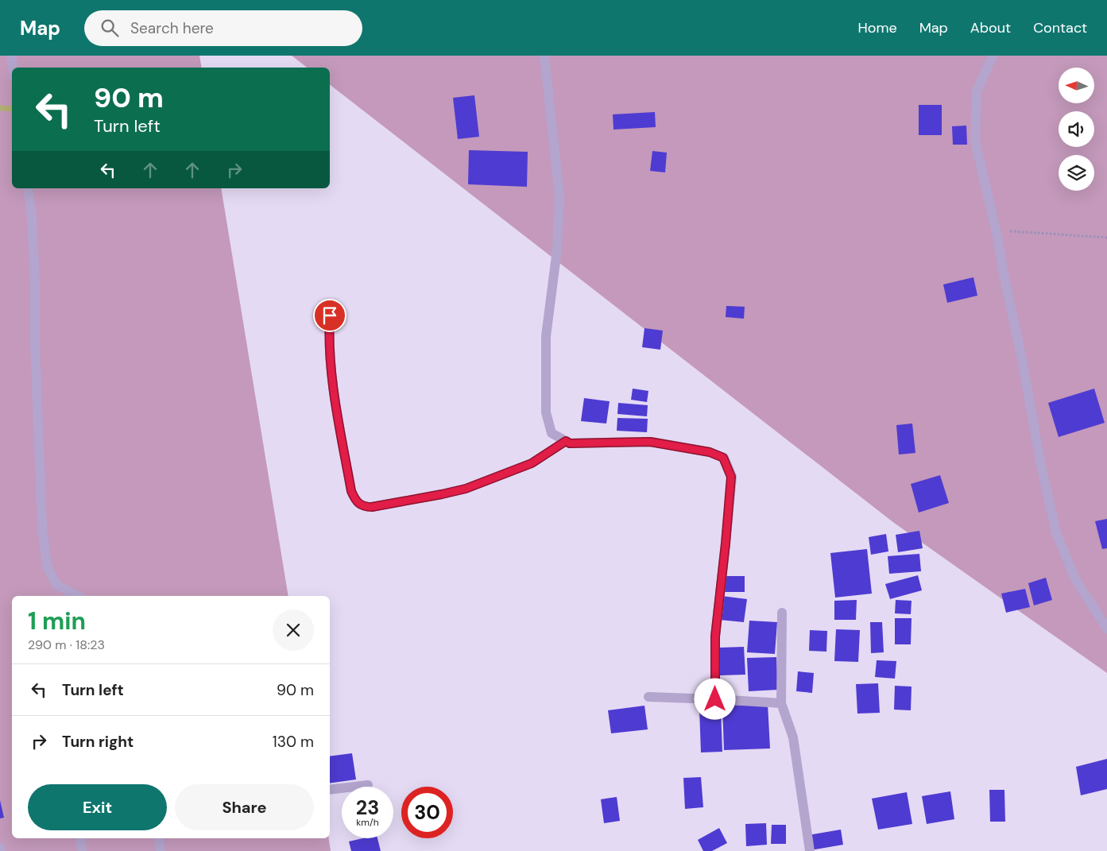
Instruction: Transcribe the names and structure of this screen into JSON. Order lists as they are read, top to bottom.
{
  "north": "left",
  "page": {
    "header": "Map",
    "search": "Search here",
    "nav": [
      "Home",
      "Map",
      "About",
      "Contact"
    ],
    "turn": ["90 m", "Turn left"],
    "heading": ["1 min", "290 m · 18:23"],
    "list": [
      {
        "name": "Turn left",
        "value": "90 m"
      },
      {
        "name": "Turn right",
        "value": "130 m"
      }
    ],
    "buttons": ["Exit", "Share"],
    "speed": "23 km/h",
    "limit": "30"
  }
}
